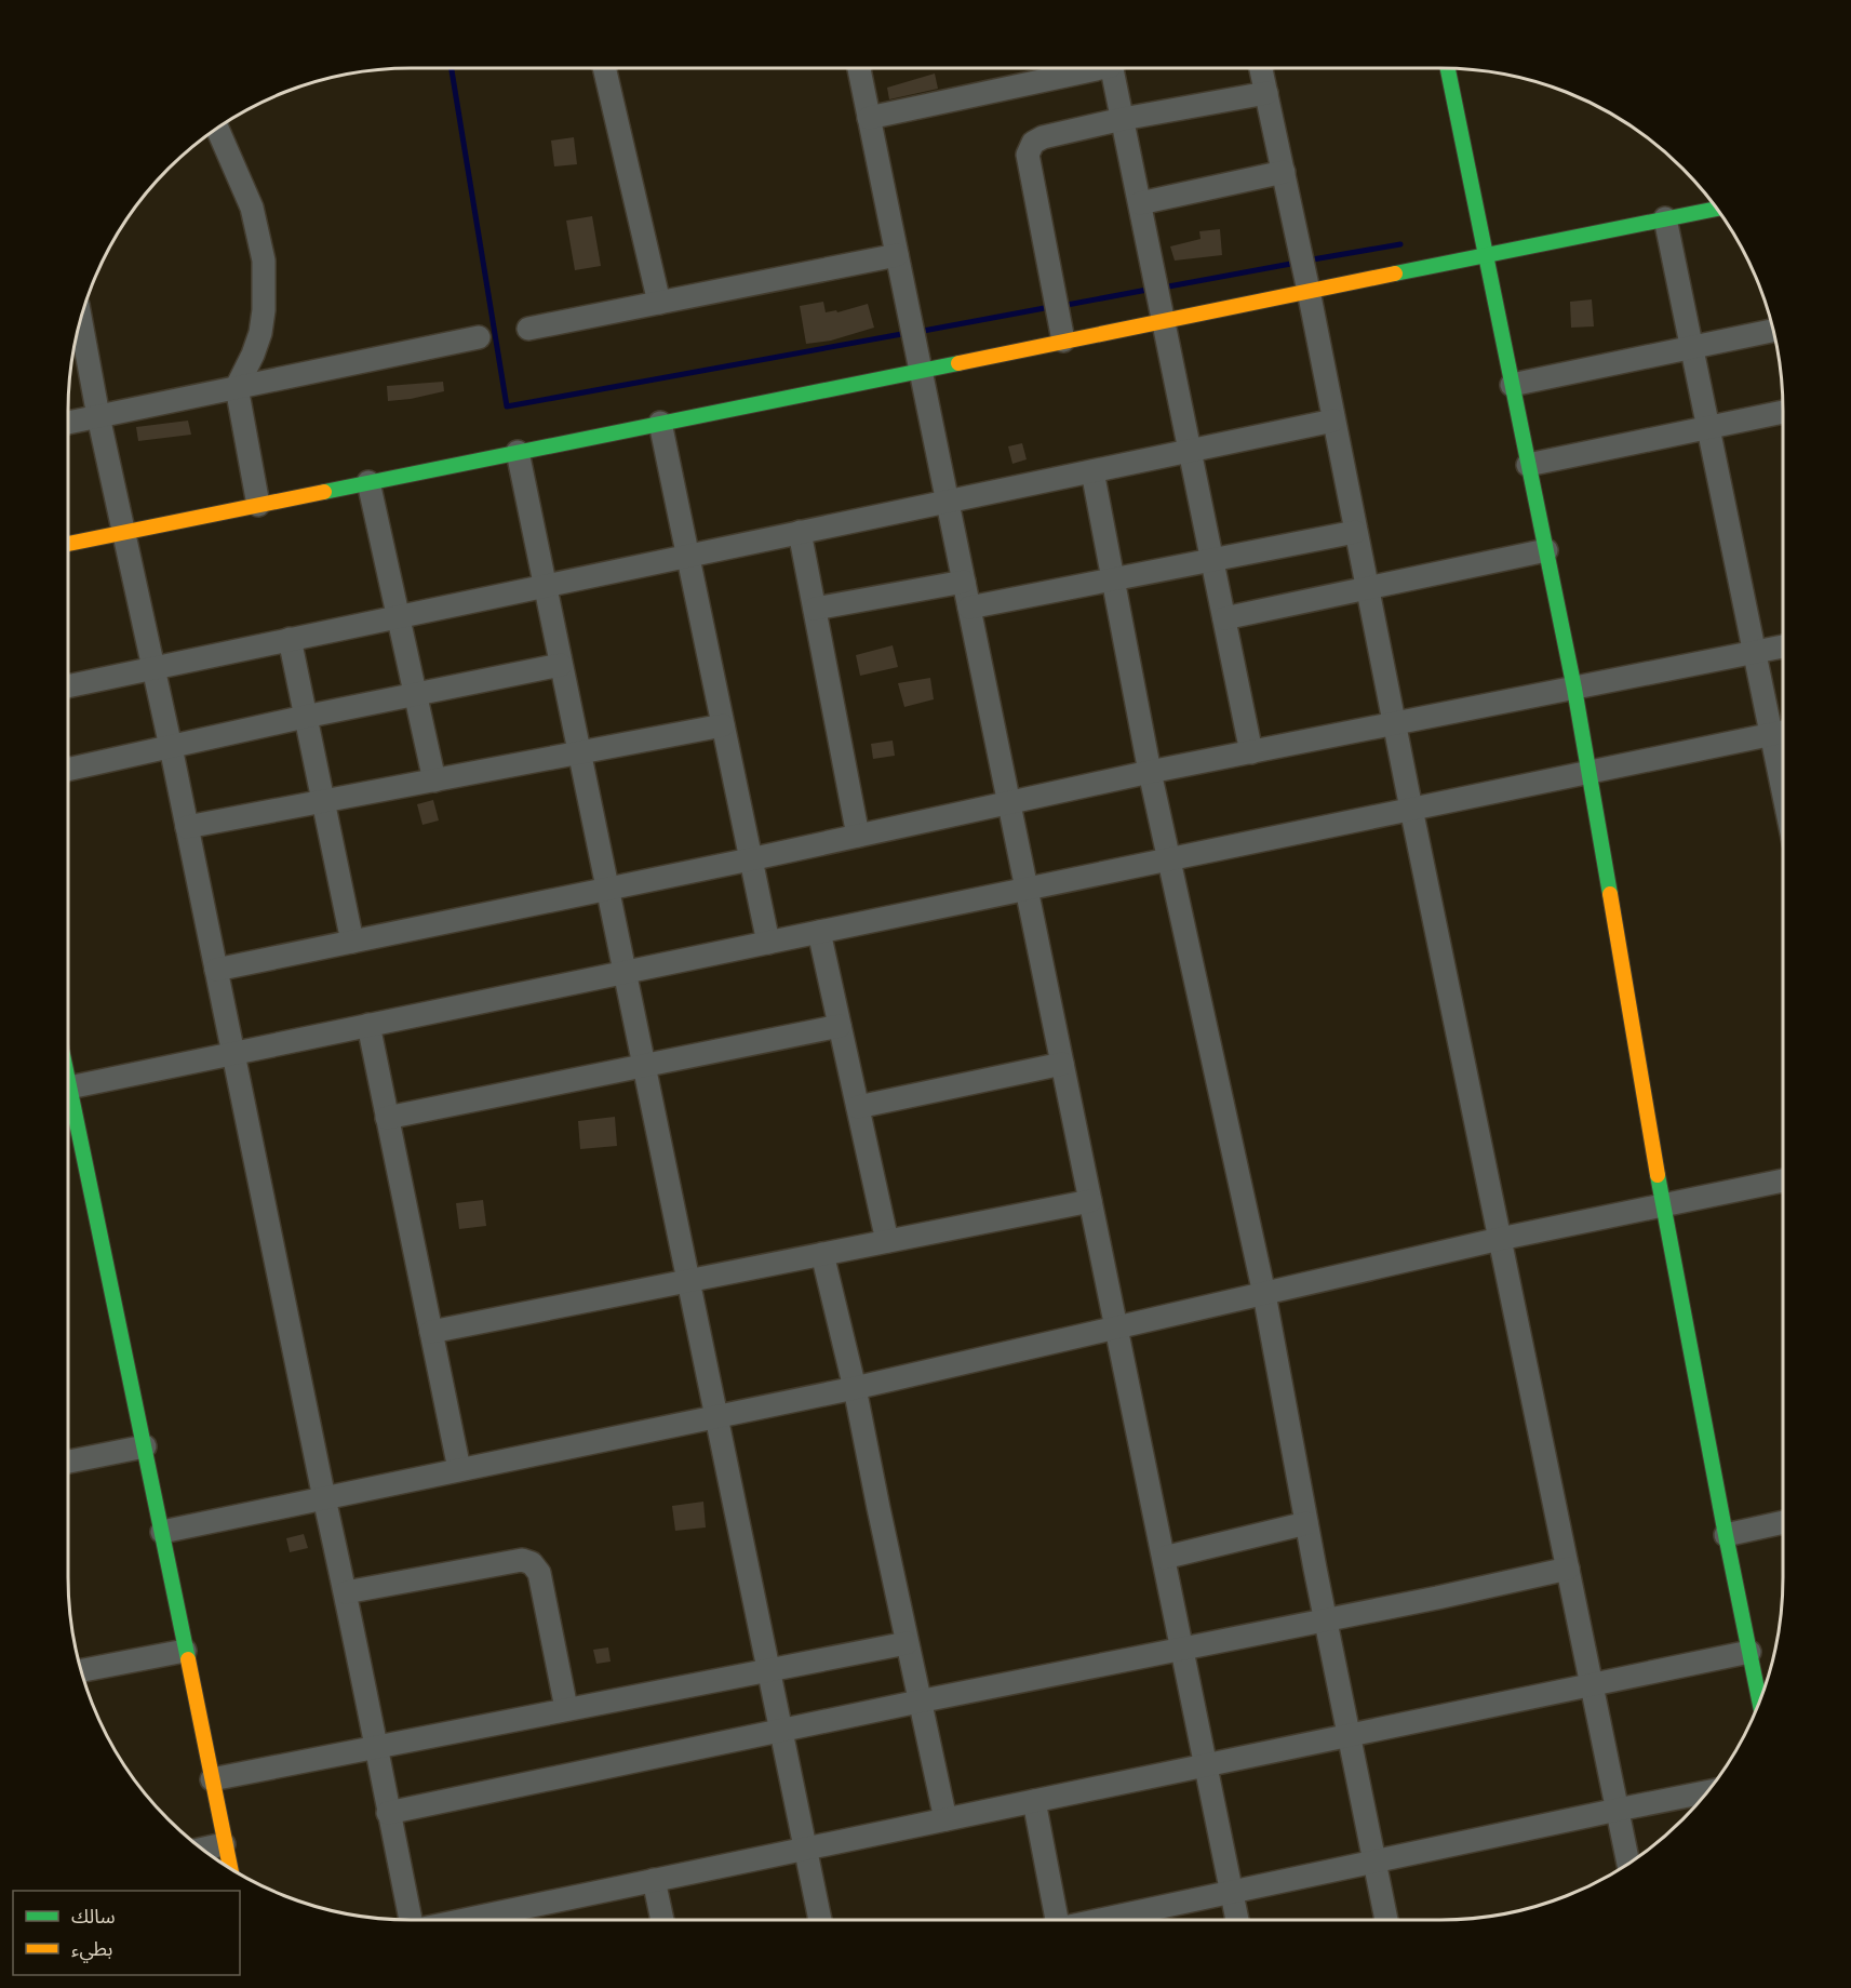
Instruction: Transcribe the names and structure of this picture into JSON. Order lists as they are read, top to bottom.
{
  "legend": ["سالك", "بطيء"]
}
